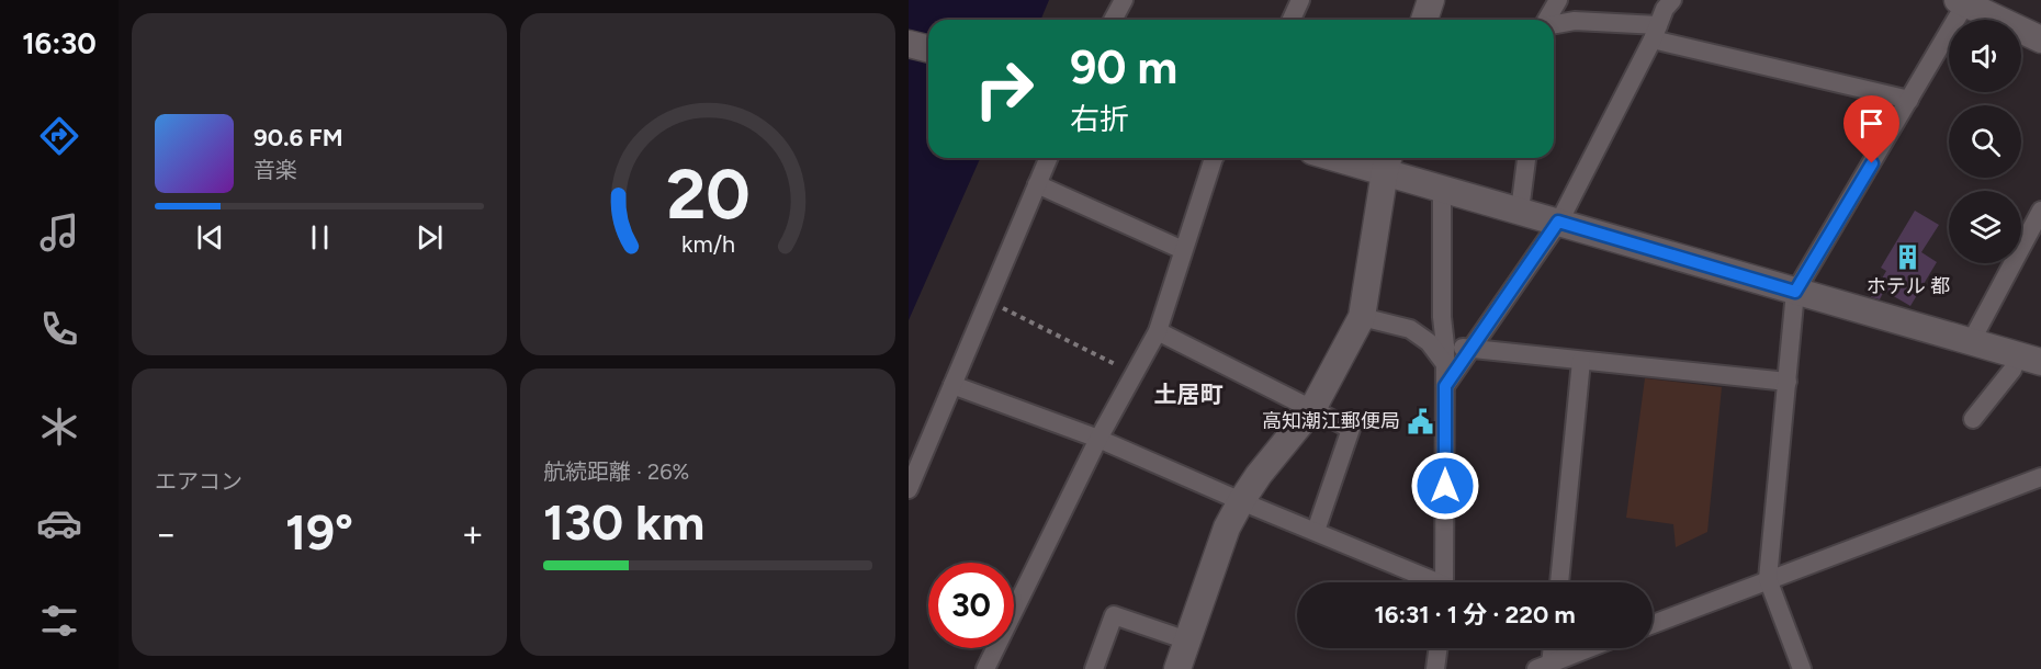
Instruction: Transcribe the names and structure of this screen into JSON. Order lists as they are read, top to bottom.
{
  "districts": ["土居町"],
  "places": {
    "building": ["ホテル 都"],
    "public building": ["高知潮江郵便局"]
  },
  "page": {
    "tabs": "16:30",
    "turn": ["90 m", "右折"],
    "song": ["90.6 FM", "音楽"],
    "tile": [
      "エアコン",
      ["航続距離 · 26%", "130 km"]
    ],
    "heat": ["−", "19°", "+"],
    "limit": "30",
    "trip": "16:31 · 1 分 · 220 m",
    "gauge": ["20", "km/h"]
  }
}
